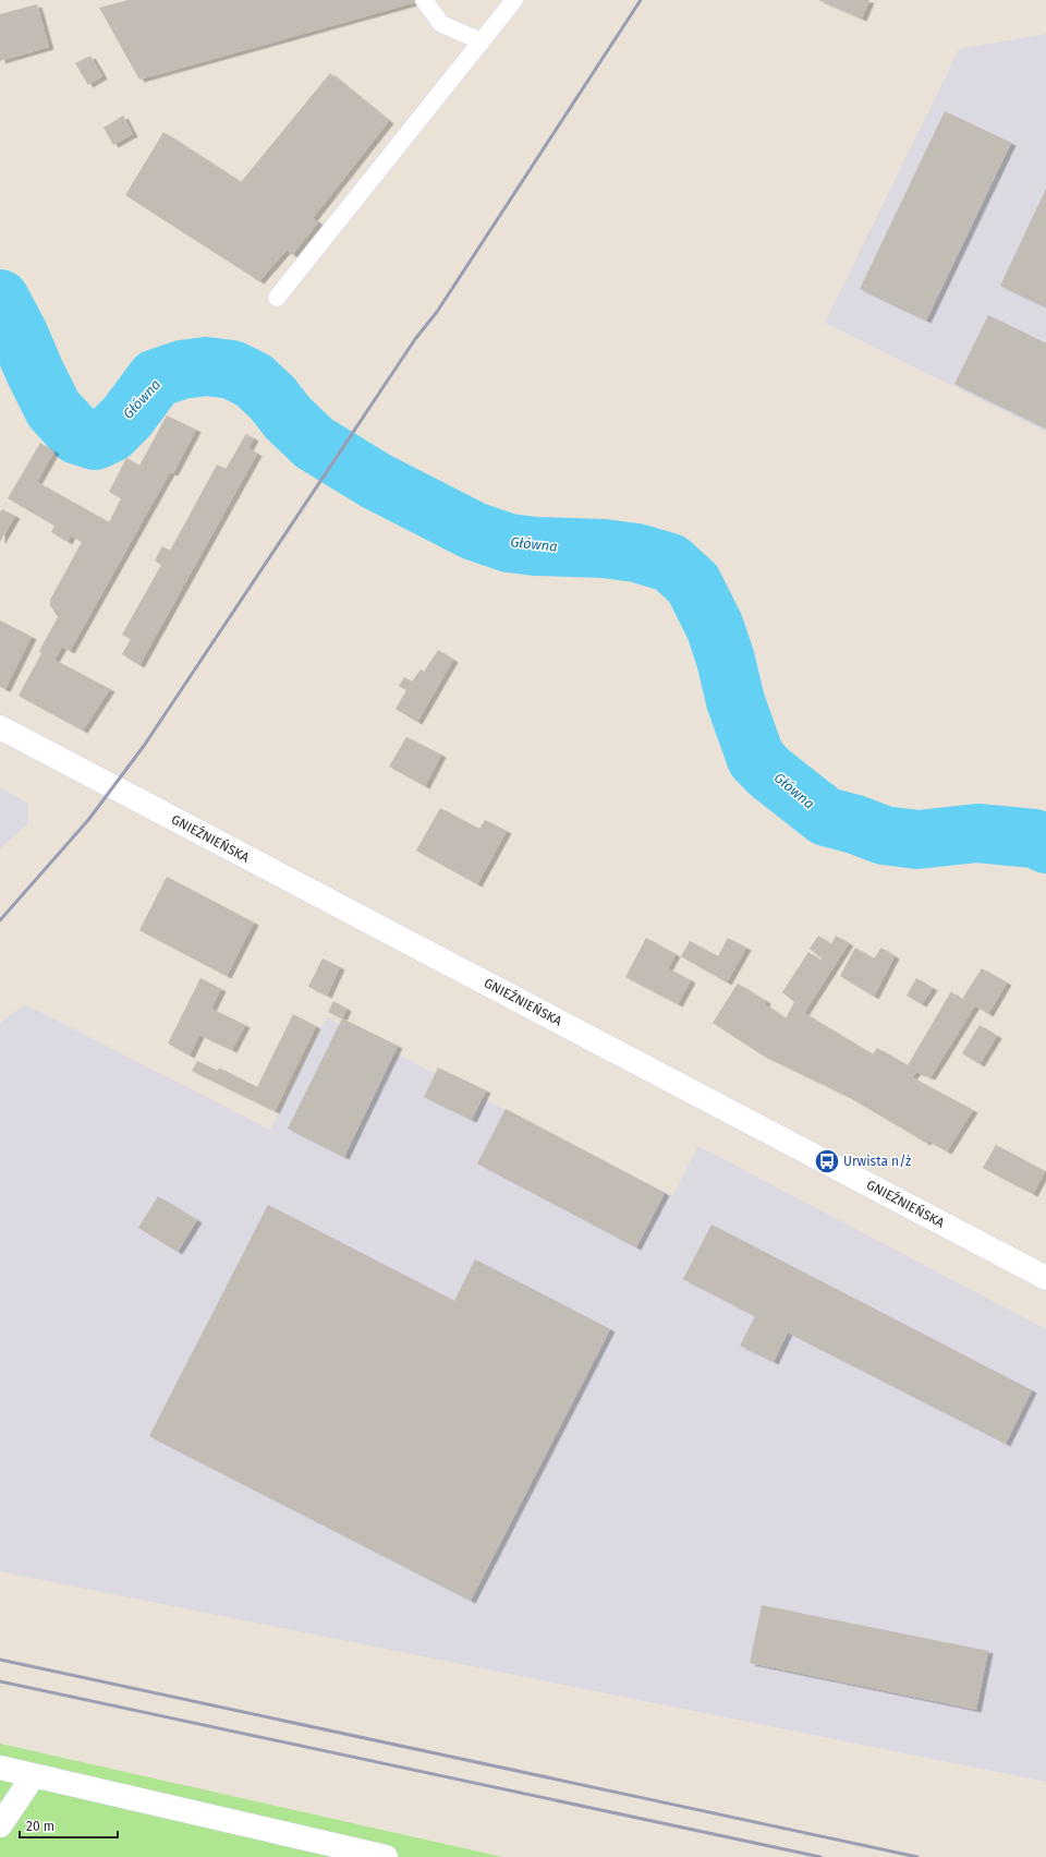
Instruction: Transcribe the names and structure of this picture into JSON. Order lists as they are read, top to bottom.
{
  "streets": {
    "street": ["GNIEŹNIEŃSKA"]
  },
  "water": ["Główna"],
  "places": {
    "bus stop": ["Urwista n/ż"]
  },
  "scale_bar": "20 m"
}
